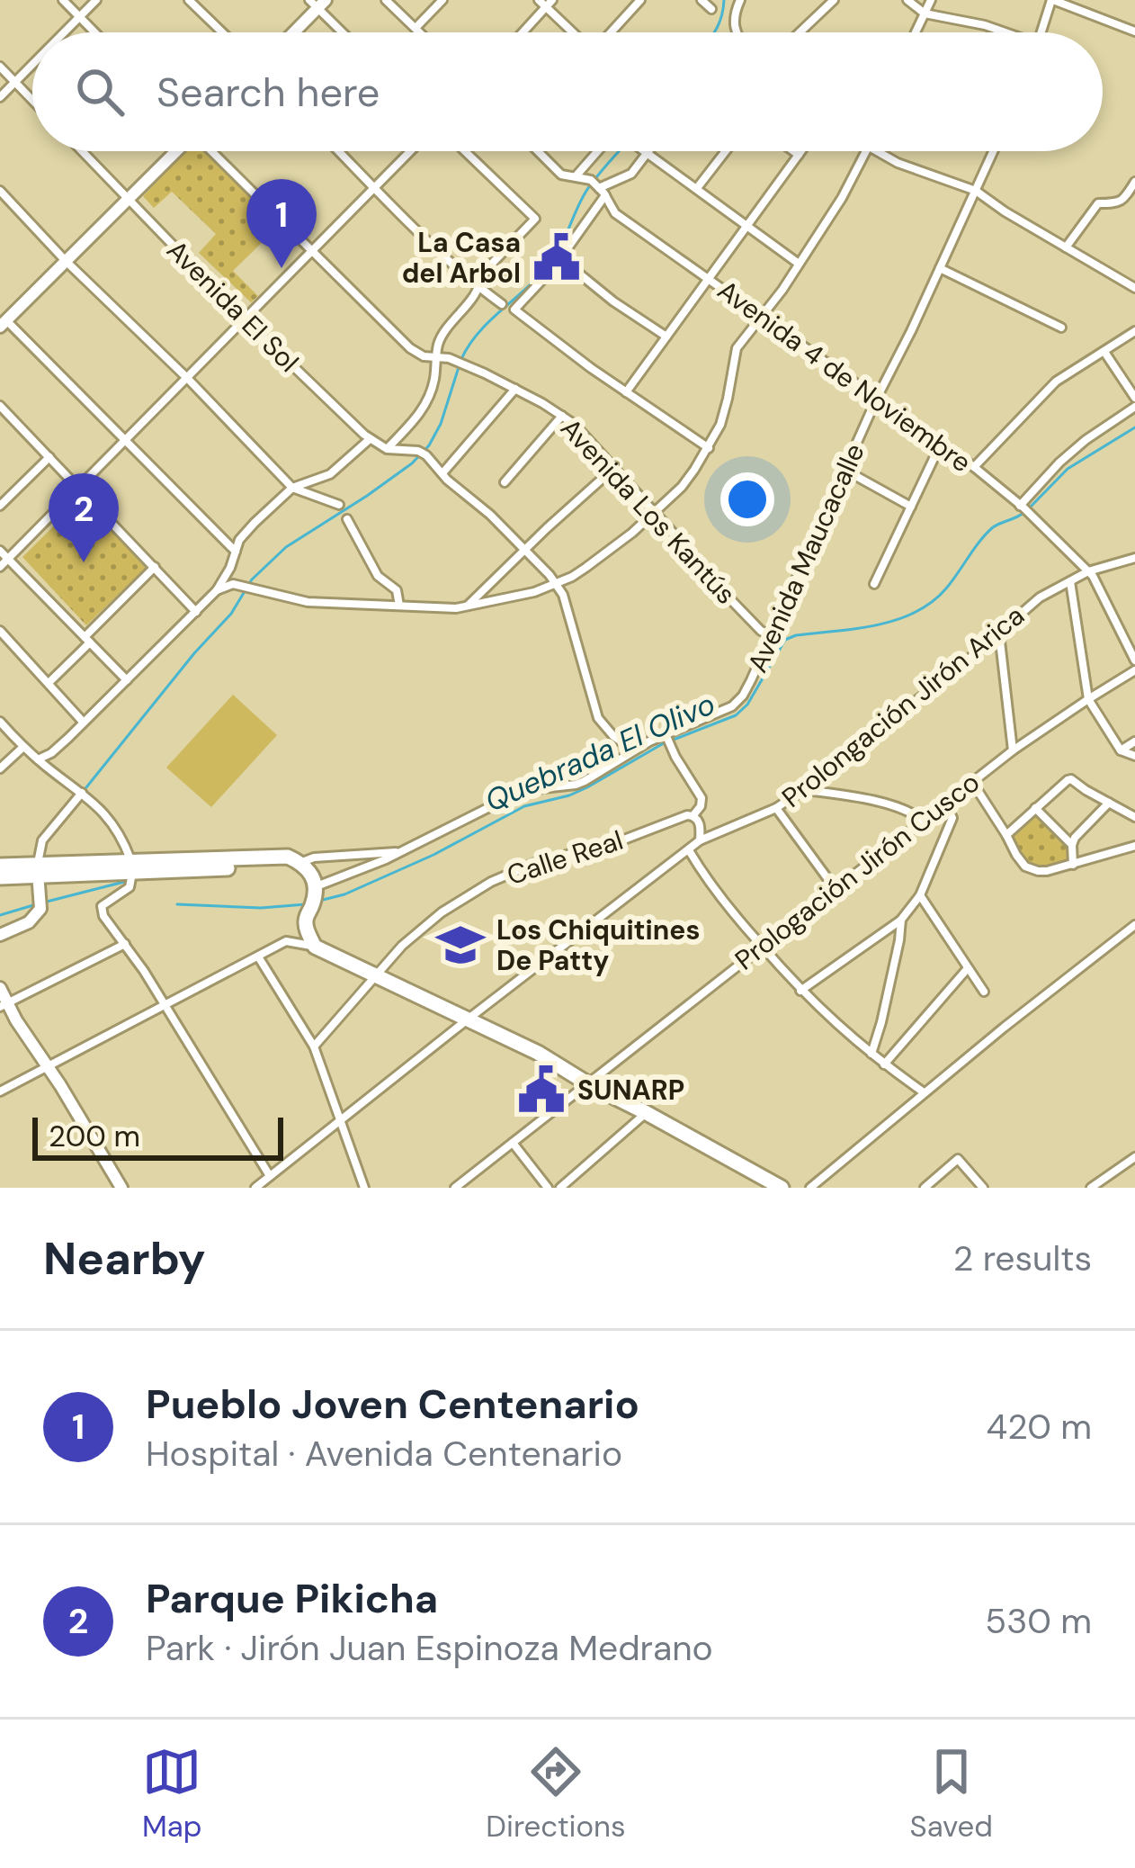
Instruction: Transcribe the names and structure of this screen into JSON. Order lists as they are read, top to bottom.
{
  "streets": {
    "street": [
      "Avenida El Sol",
      "Avenida 4 de Noviembre",
      "Avenida Los Kantús",
      "Avenida Maucacalle",
      "Prolongación Jirón Arica",
      "Calle Real",
      "Prologación Jirón Cusco"
    ]
  },
  "crossings": [
    ["Avenida 4 de Noviembre", "Avenida Maucacalle"],
    ["Avenida 4 de Noviembre", "Prolongación Jirón Arica"],
    ["Avenida Los Kantús", "Avenida Maucacalle"]
  ],
  "water": ["Quebrada El Olivo"],
  "places": {
    "public building": ["La Casa del Arbol", "SUNARP"],
    "school or university": ["Los Chiquitines De Patty"]
  },
  "scale_bar": "200 m",
  "page": {
    "search": "Search here",
    "pins": ["1", "2"],
    "scale": "200 m",
    "heading": ["Nearby", "2 results"],
    "list": [
      {
        "mark": "1",
        "name": "Pueblo Joven Centenario",
        "note": "Hospital · Avenida Centenario",
        "value": "420 m"
      },
      {
        "mark": "2",
        "name": "Parque Pikicha",
        "note": "Park · Jirón Juan Espinoza Medrano",
        "value": "530 m"
      }
    ],
    "nav": ["Map", "Directions", "Saved"]
  }
}
